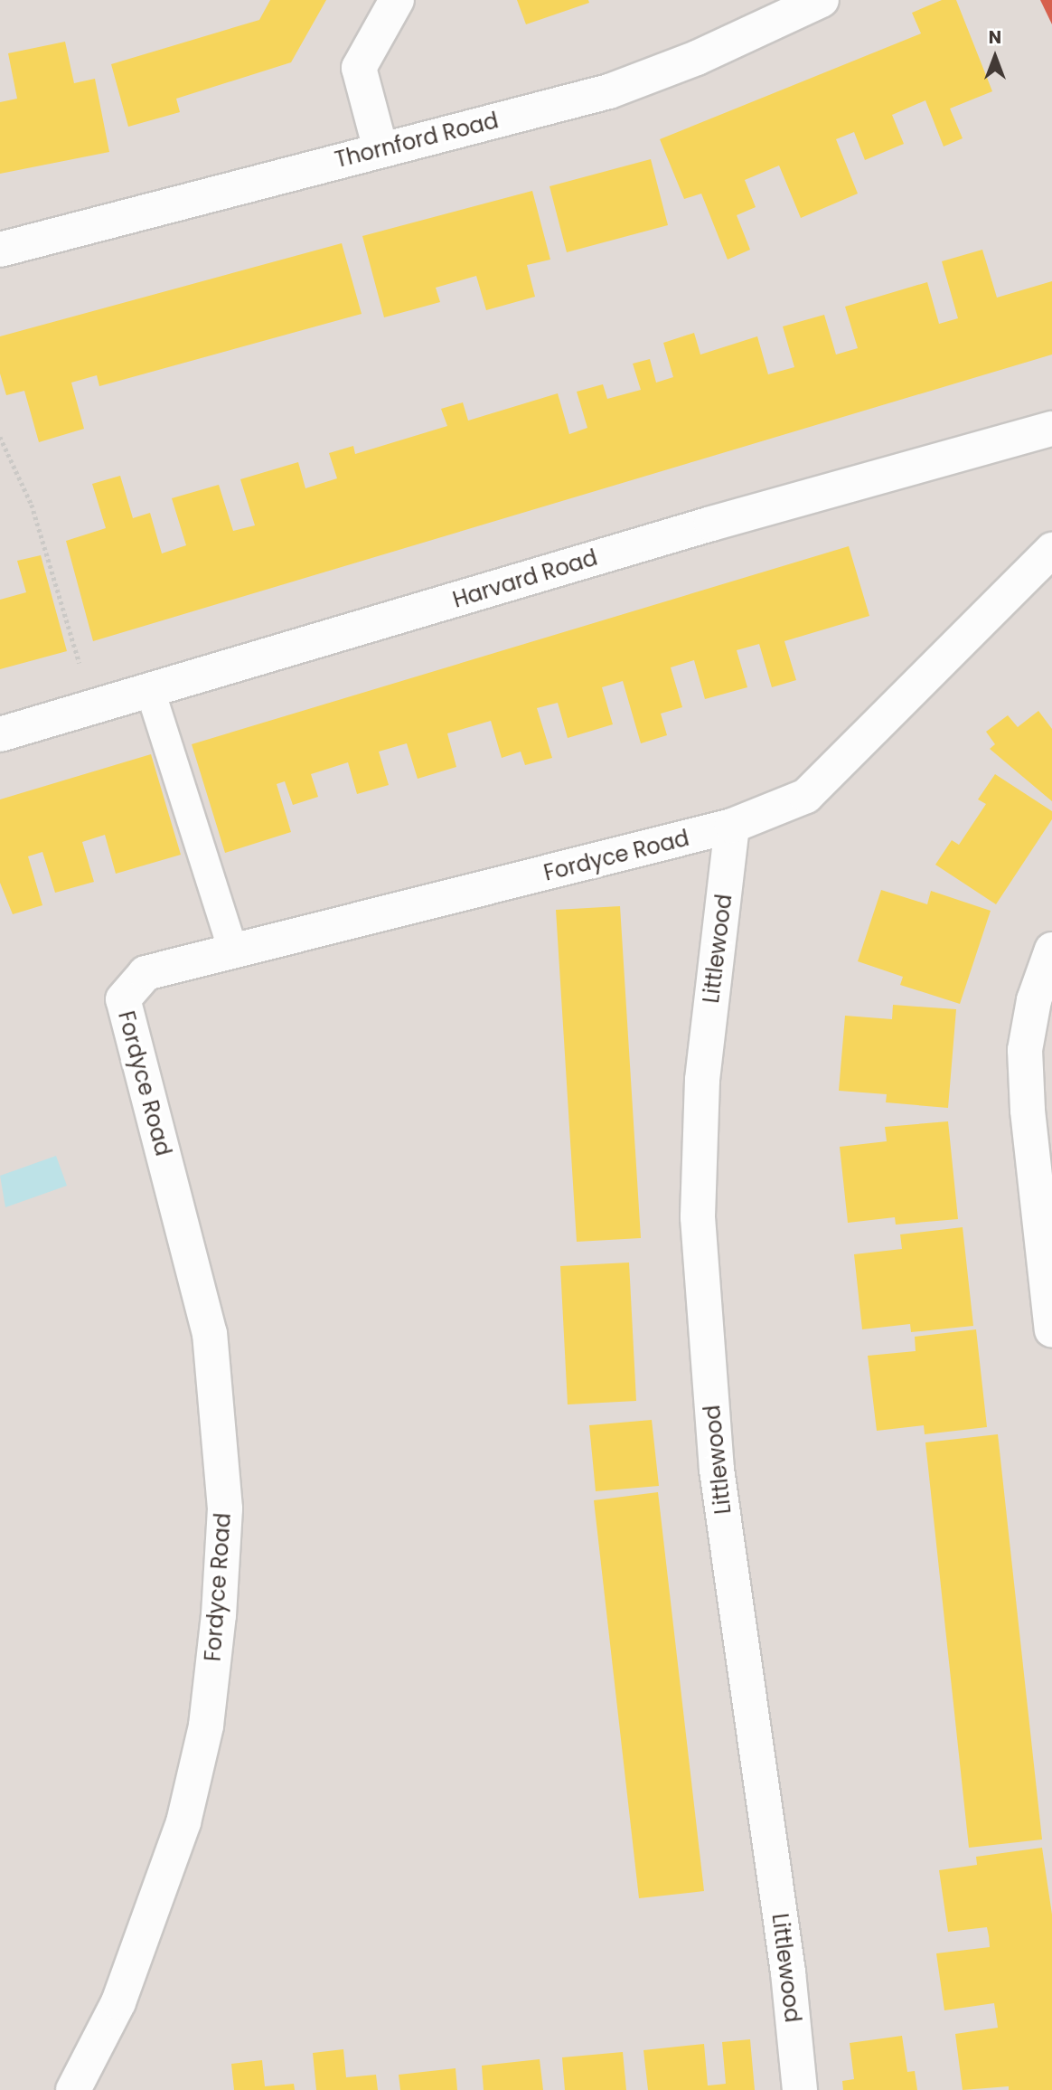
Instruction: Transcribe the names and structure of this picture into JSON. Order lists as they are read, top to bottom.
{
  "streets": {
    "street": [
      "Thornford Road",
      "Harvard Road",
      "Fordyce Road",
      "Littlewood"
    ]
  },
  "crossings": [
    ["Fordyce Road", "Littlewood"]
  ],
  "north": "top"
}
